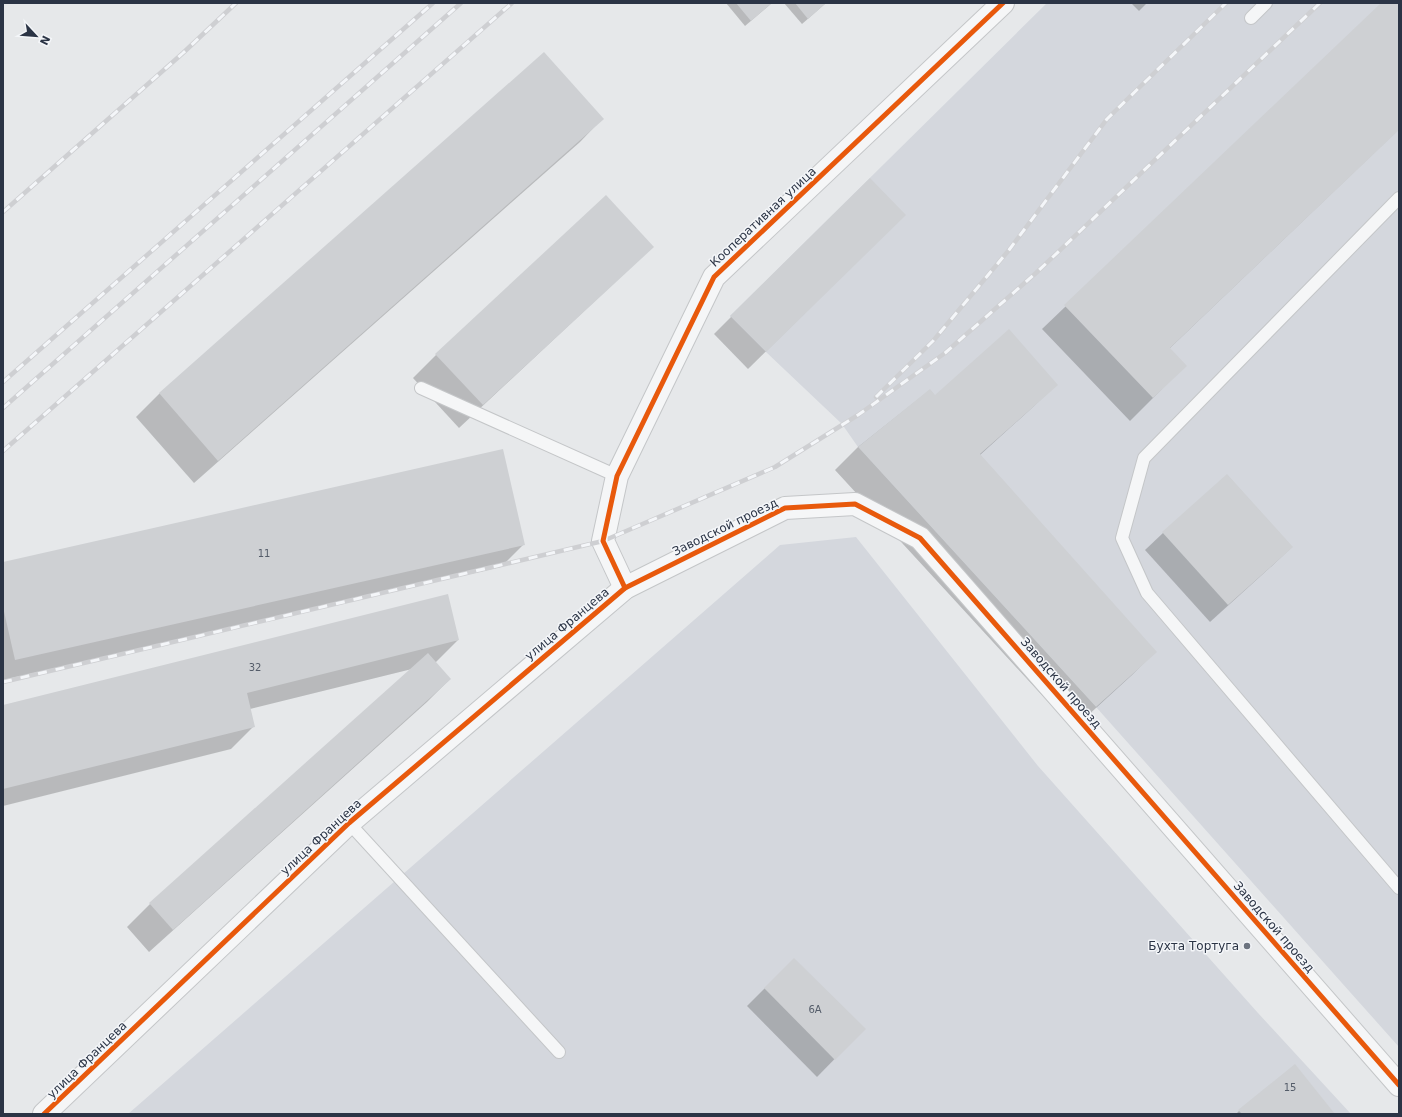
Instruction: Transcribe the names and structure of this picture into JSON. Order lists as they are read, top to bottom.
{
  "streets": {
    "street": ["Кооперативная улица", "Заводской проезд", "улица Францева"]
  },
  "crossings": [
    ["Кооперативная улица", "Заводской проезд"],
    ["Кооперативная улица", "улица Францева"],
    ["Заводской проезд", "улица Францева"]
  ],
  "places": ["Бухта Тортуга"],
  "house_numbers": [
    "11",
    "32",
    "6А",
    "15"
  ],
  "north": "bottom right"
}
